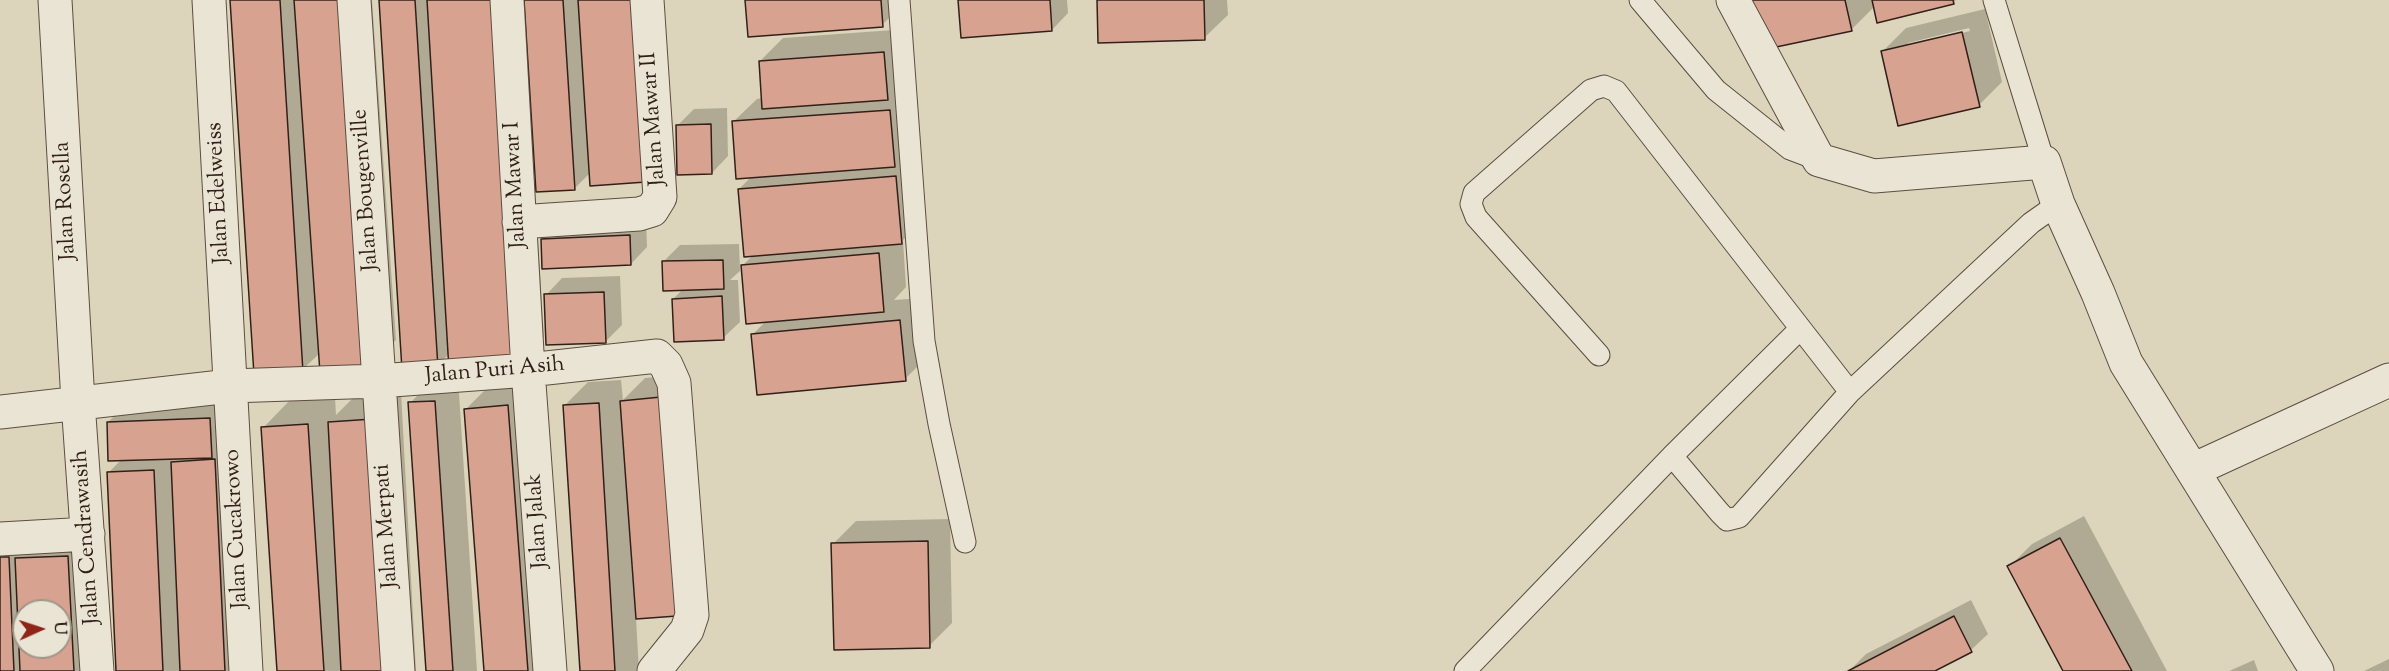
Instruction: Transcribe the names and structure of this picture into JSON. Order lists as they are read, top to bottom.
{
  "streets": {
    "street": [
      "Jalan Mawar II",
      "Jalan Mawar I",
      "Jalan Bougenville",
      "Jalan Edelweiss",
      "Jalan Rosella",
      "Jalan Puri Asih",
      "Jalan Jalak",
      "Jalan Merpati",
      "Jalan Cucakrowo",
      "Jalan Cendrawasih"
    ]
  },
  "crossings": [
    ["Jalan Mawar II", "Jalan Mawar I"],
    ["Jalan Mawar I", "Jalan Puri Asih"],
    ["Jalan Mawar I", "Jalan Jalak"],
    ["Jalan Bougenville", "Jalan Puri Asih"],
    ["Jalan Bougenville", "Jalan Merpati"],
    ["Jalan Edelweiss", "Jalan Puri Asih"],
    ["Jalan Edelweiss", "Jalan Cucakrowo"],
    ["Jalan Rosella", "Jalan Puri Asih"],
    ["Jalan Rosella", "Jalan Cendrawasih"],
    ["Jalan Puri Asih", "Jalan Jalak"],
    ["Jalan Puri Asih", "Jalan Merpati"],
    ["Jalan Puri Asih", "Jalan Cucakrowo"],
    ["Jalan Puri Asih", "Jalan Cendrawasih"]
  ],
  "north": "right"
}
